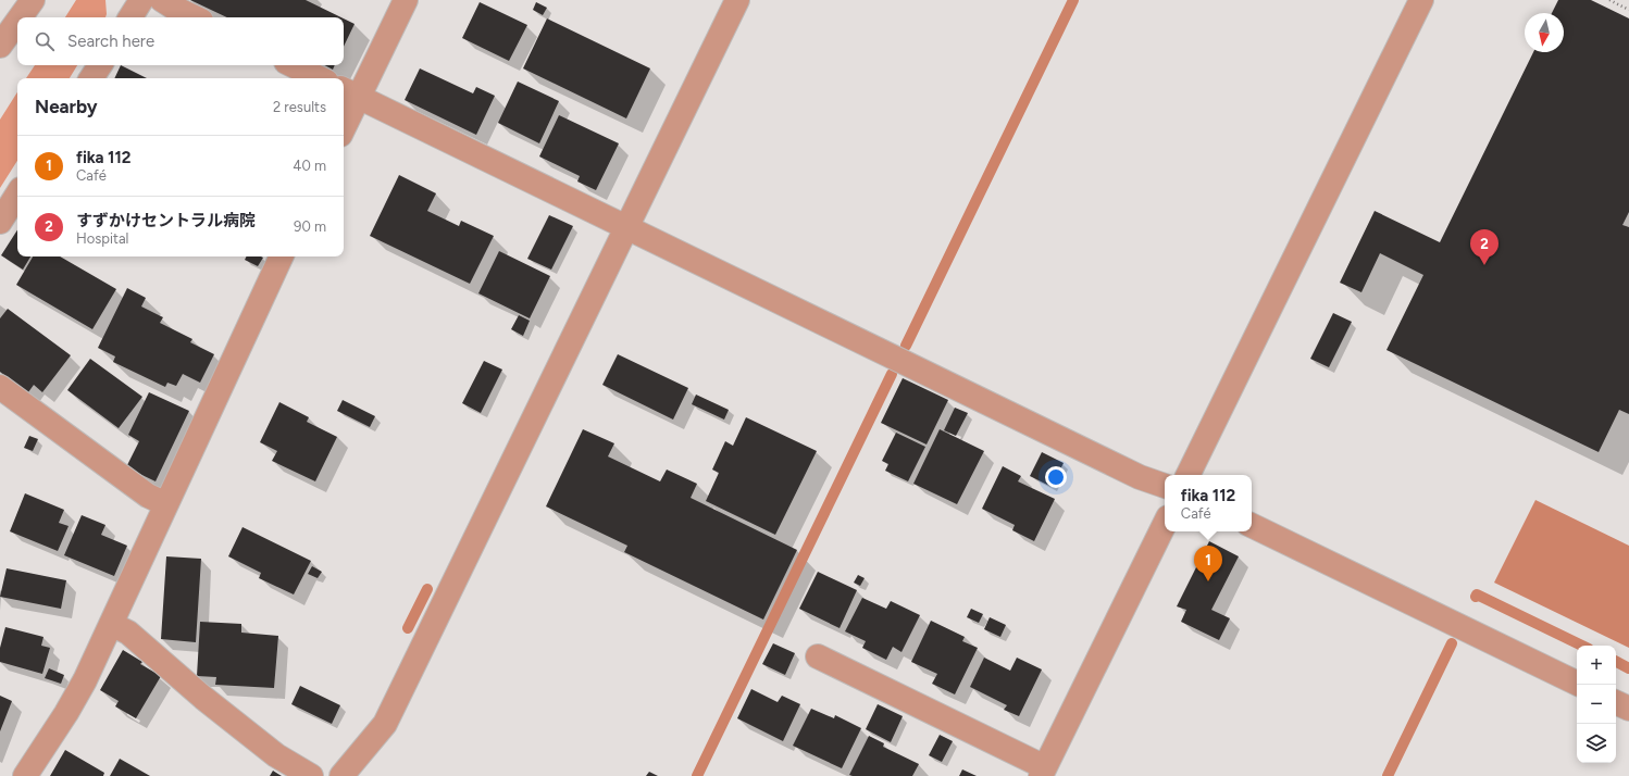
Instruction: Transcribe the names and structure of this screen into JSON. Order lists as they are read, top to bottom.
{
  "north": "bottom",
  "page": {
    "search": "Search here",
    "heading": ["Nearby", "2 results"],
    "list": [
      {
        "mark": "1",
        "name": "fika 112",
        "note": "Café",
        "value": "40 m"
      },
      {
        "mark": "2",
        "name": "すずかけセントラル病院",
        "note": "Hospital",
        "value": "90 m"
      }
    ],
    "pins": ["2", "1"],
    "popup": ["fika 112", "Café"],
    "map_buttons": ["+", "−"]
  }
}
